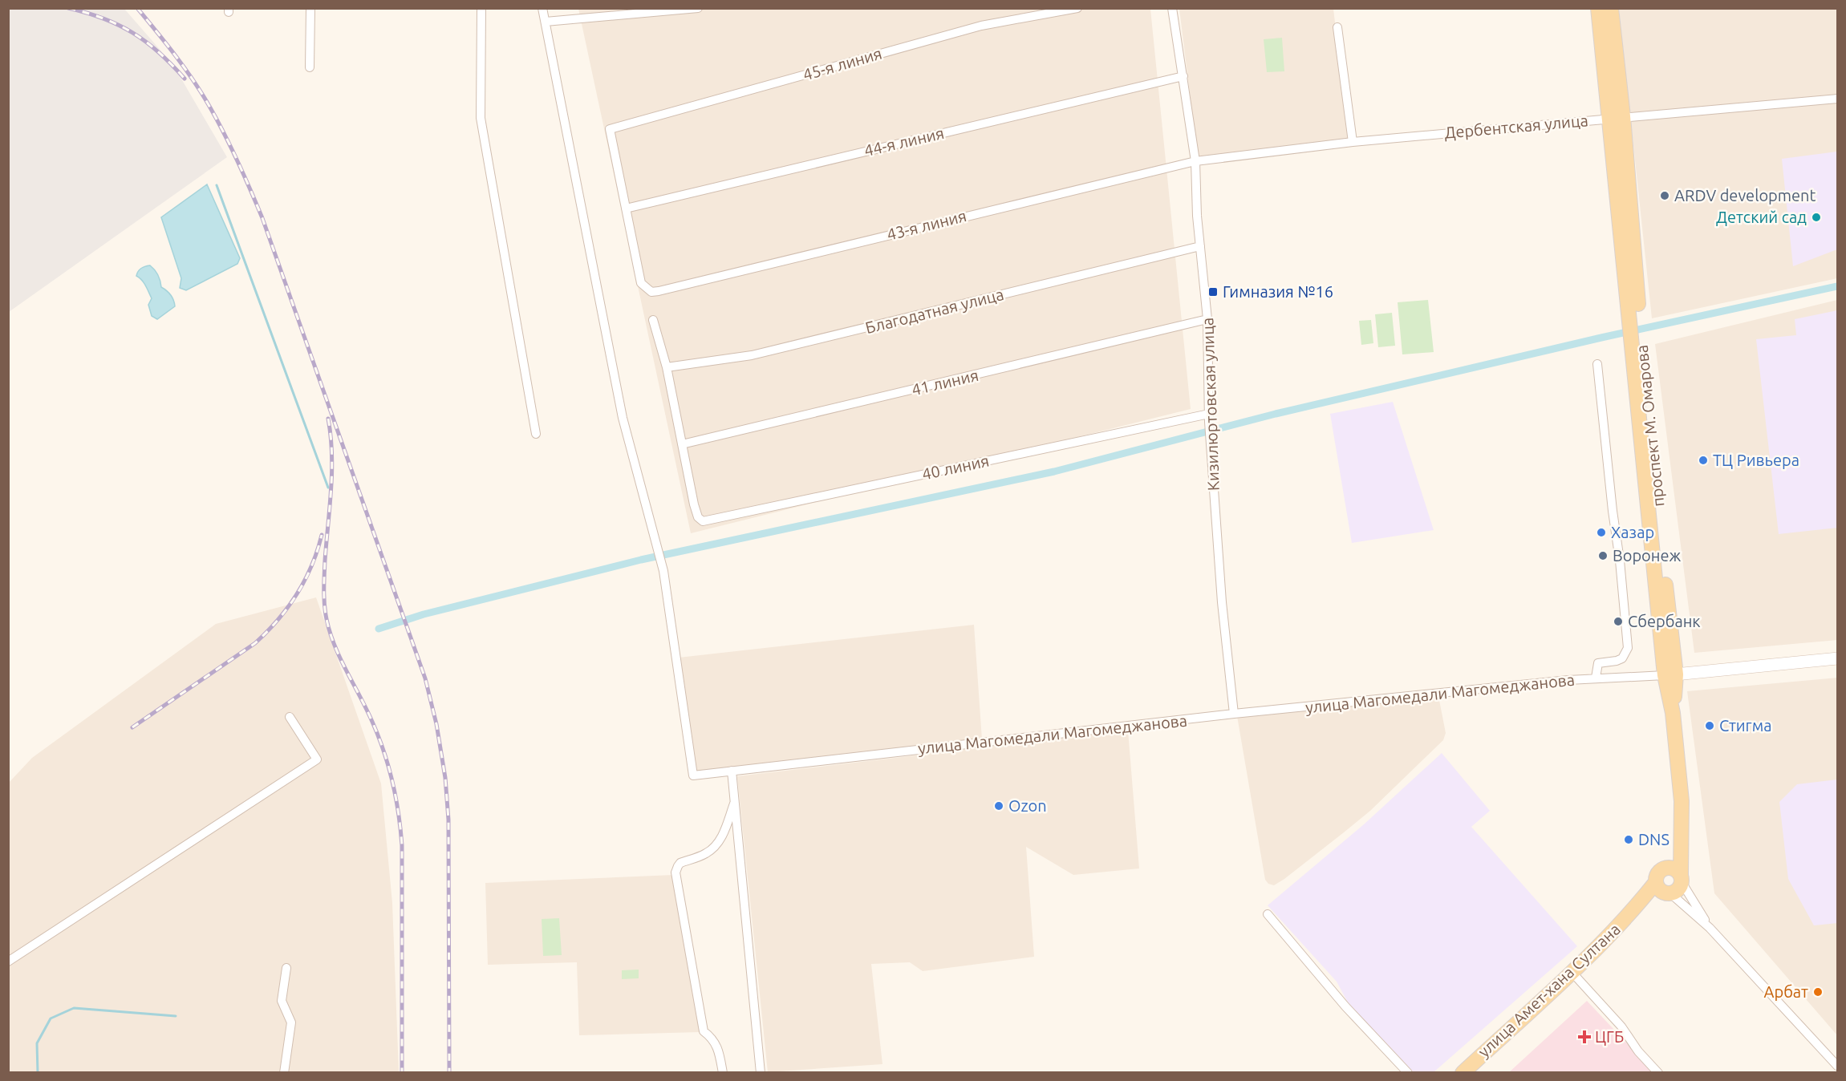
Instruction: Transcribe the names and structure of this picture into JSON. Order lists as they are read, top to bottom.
{
  "streets": {
    "main road": ["проспект М. Омарова", "улица Амет-хана Султана"],
    "street": [
      "45-я линия",
      "Дербентская улица",
      "44-я линия",
      "43-я линия",
      "Благодатная улица",
      "41 линия",
      "Кизилюртовская улица",
      "40 линия",
      "улица Магомедали Магомеджановa"
    ]
  },
  "crossings": [
    ["45-я линия", "44-я линия"],
    ["45-я линия", "43-я линия"],
    ["Дербентская улица", "43-я линия"],
    ["Дербентская улица", "Кизилюртовская улица"],
    ["Дербентская улица", "проспект М. Омарова"],
    ["44-я линия", "43-я линия"],
    ["44-я линия", "Кизилюртовская улица"],
    ["43-я линия", "Кизилюртовская улица"],
    ["Благодатная улица", "Кизилюртовская улица"],
    ["41 линия", "Кизилюртовская улица"],
    ["41 линия", "40 линия"],
    ["Кизилюртовская улица", "40 линия"],
    ["Кизилюртовская улица", "улица Магомедали Магомеджановa"],
    ["проспект М. Омарова", "улица Магомедали Магомеджановa"],
    ["проспект М. Омарова", "улица Амет-хана Султана"]
  ],
  "places": {
    "other": [
      "ARDV development",
      "Детский сад",
      "ТЦ Ривьера",
      "Хазар",
      "Воронеж",
      "Сбербанк",
      "Стигма",
      "Ozon",
      "DNS",
      "Арбат"
    ],
    "transit": ["Гимназия №16"],
    "health": ["ЦГБ"]
  }
}
